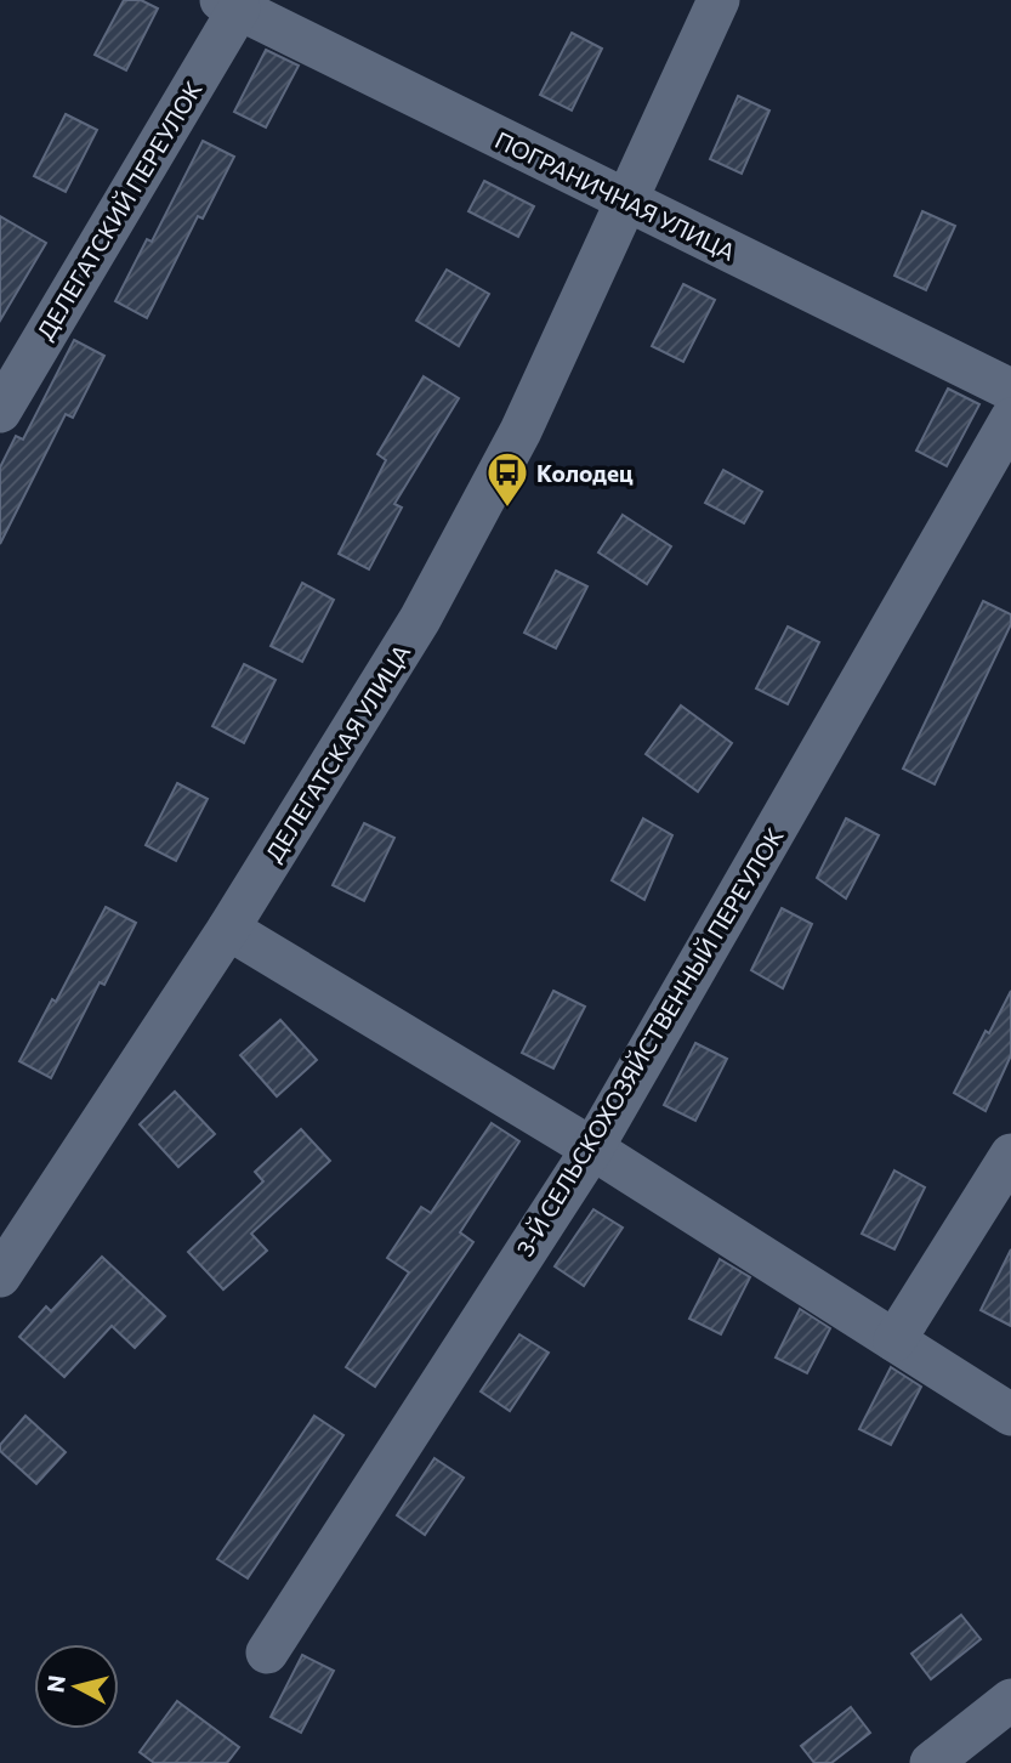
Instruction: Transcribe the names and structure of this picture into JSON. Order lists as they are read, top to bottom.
{
  "streets": {
    "street": [
      "ПОГРАНИЧНАЯ УЛИЦА",
      "ДЕЛЕГАТСКИЙ ПЕРЕУЛОК",
      "ДЕЛЕГАТСКАЯ УЛИЦА",
      "3-Й СЕЛЬСКОХОЗЯЙСТВЕННЫЙ ПЕРЕУЛОК"
    ]
  },
  "crossings": [
    ["ПОГРАНИЧНАЯ УЛИЦА", "ДЕЛЕГАТСКИЙ ПЕРЕУЛОК"],
    ["ПОГРАНИЧНАЯ УЛИЦА", "ДЕЛЕГАТСКАЯ УЛИЦА"]
  ],
  "places": {
    "bus stop": ["Колодец"]
  },
  "north": "left"
}
